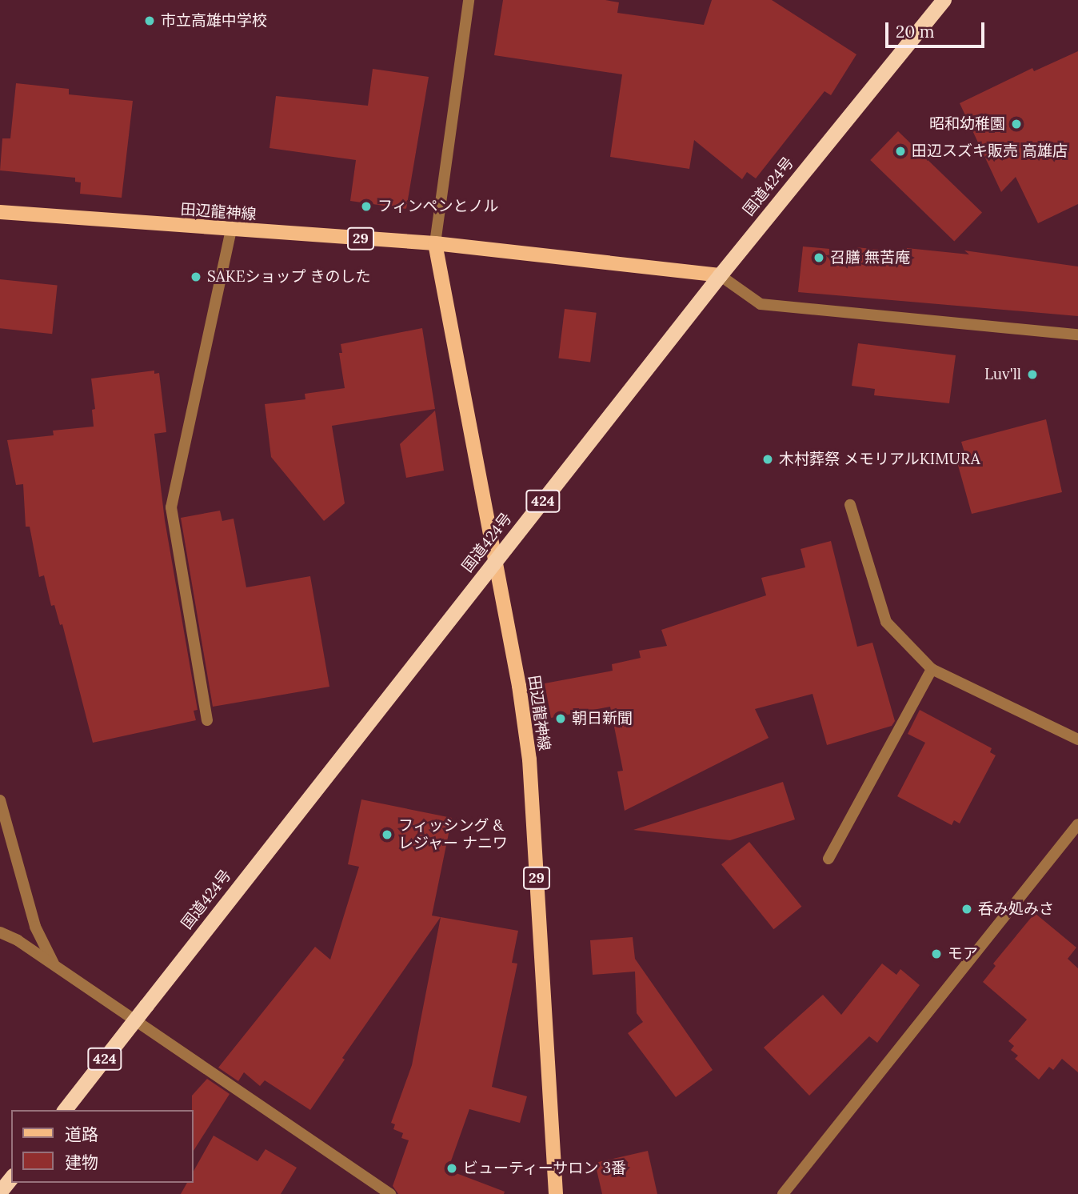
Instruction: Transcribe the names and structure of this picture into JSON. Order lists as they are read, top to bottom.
{
  "streets": {
    "highway": ["国道424号", "424"],
    "main road": ["田辺龍神線", "29"]
  },
  "crossings": [
    ["国道424号", "田辺龍神線"]
  ],
  "places": [
    "市立高雄中学校",
    "昭和幼稚園",
    "田辺スズキ販売 高雄店",
    "フィンペンとノル",
    "召膳 無苦庵",
    "SAKEショップ きのした",
    "Luv'll",
    "木村葬祭 メモリアルKIMURA",
    "朝日新聞",
    "フィッシング & レジャー ナニワ",
    "呑み処みさ",
    "モア",
    "ビューティーサロン 3番"
  ],
  "legend": ["道路", "建物"],
  "scale_bar": "20 m"
}
